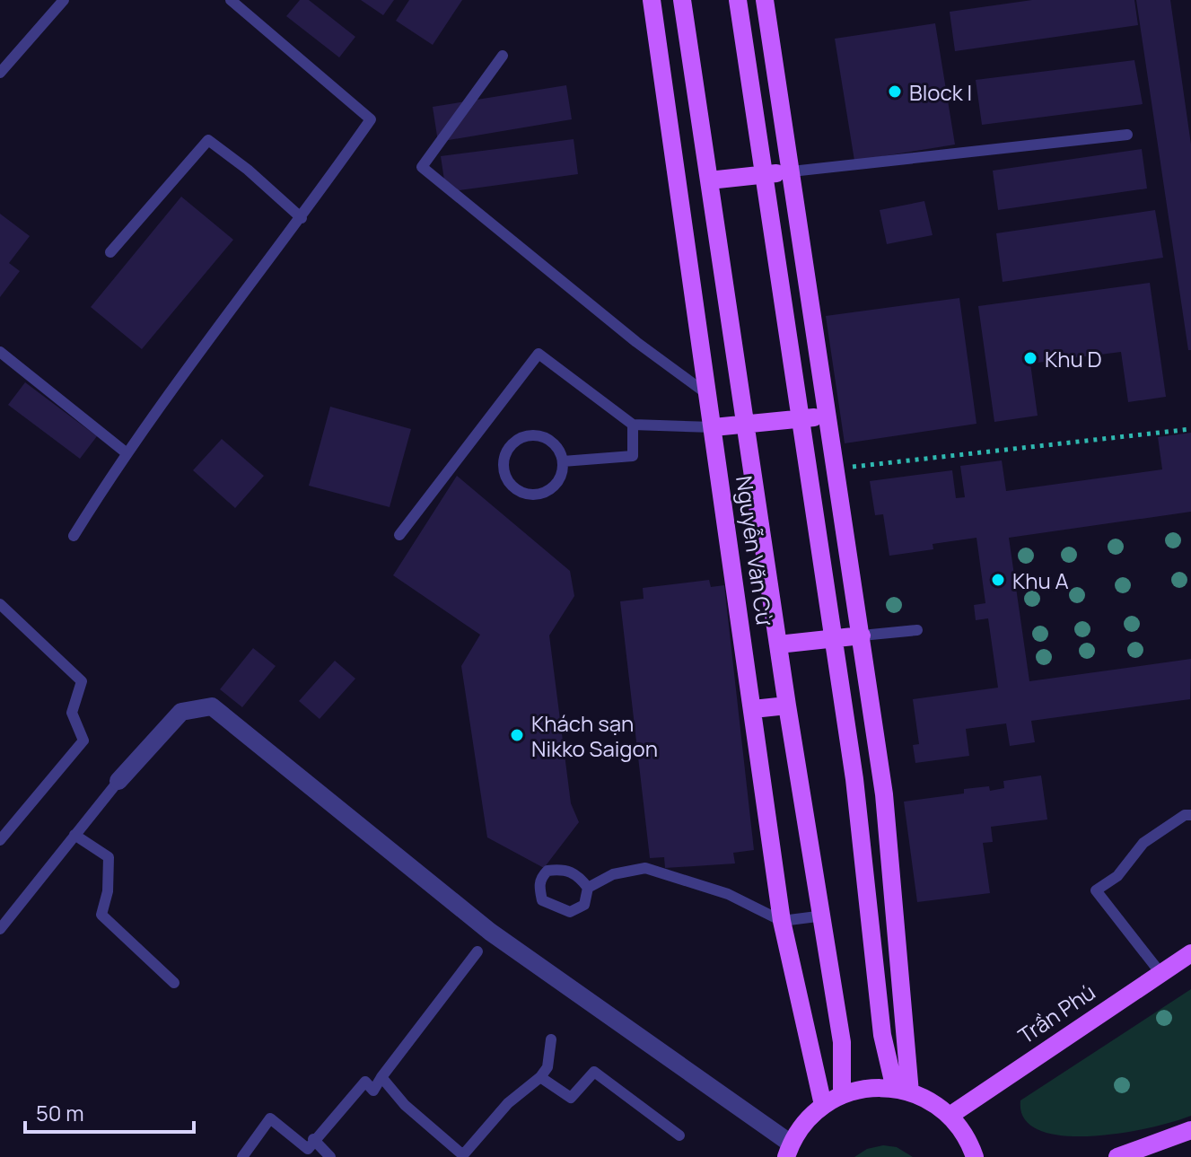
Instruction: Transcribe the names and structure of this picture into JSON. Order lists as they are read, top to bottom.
{
  "streets": {
    "main road": ["Nguyễn Văn Cừ", "Trần Phú"]
  },
  "places": [
    "Block I",
    "Khu D",
    "Khu A",
    "Khách sạn Nikko Saigon"
  ],
  "scale_bar": "50 m"
}
